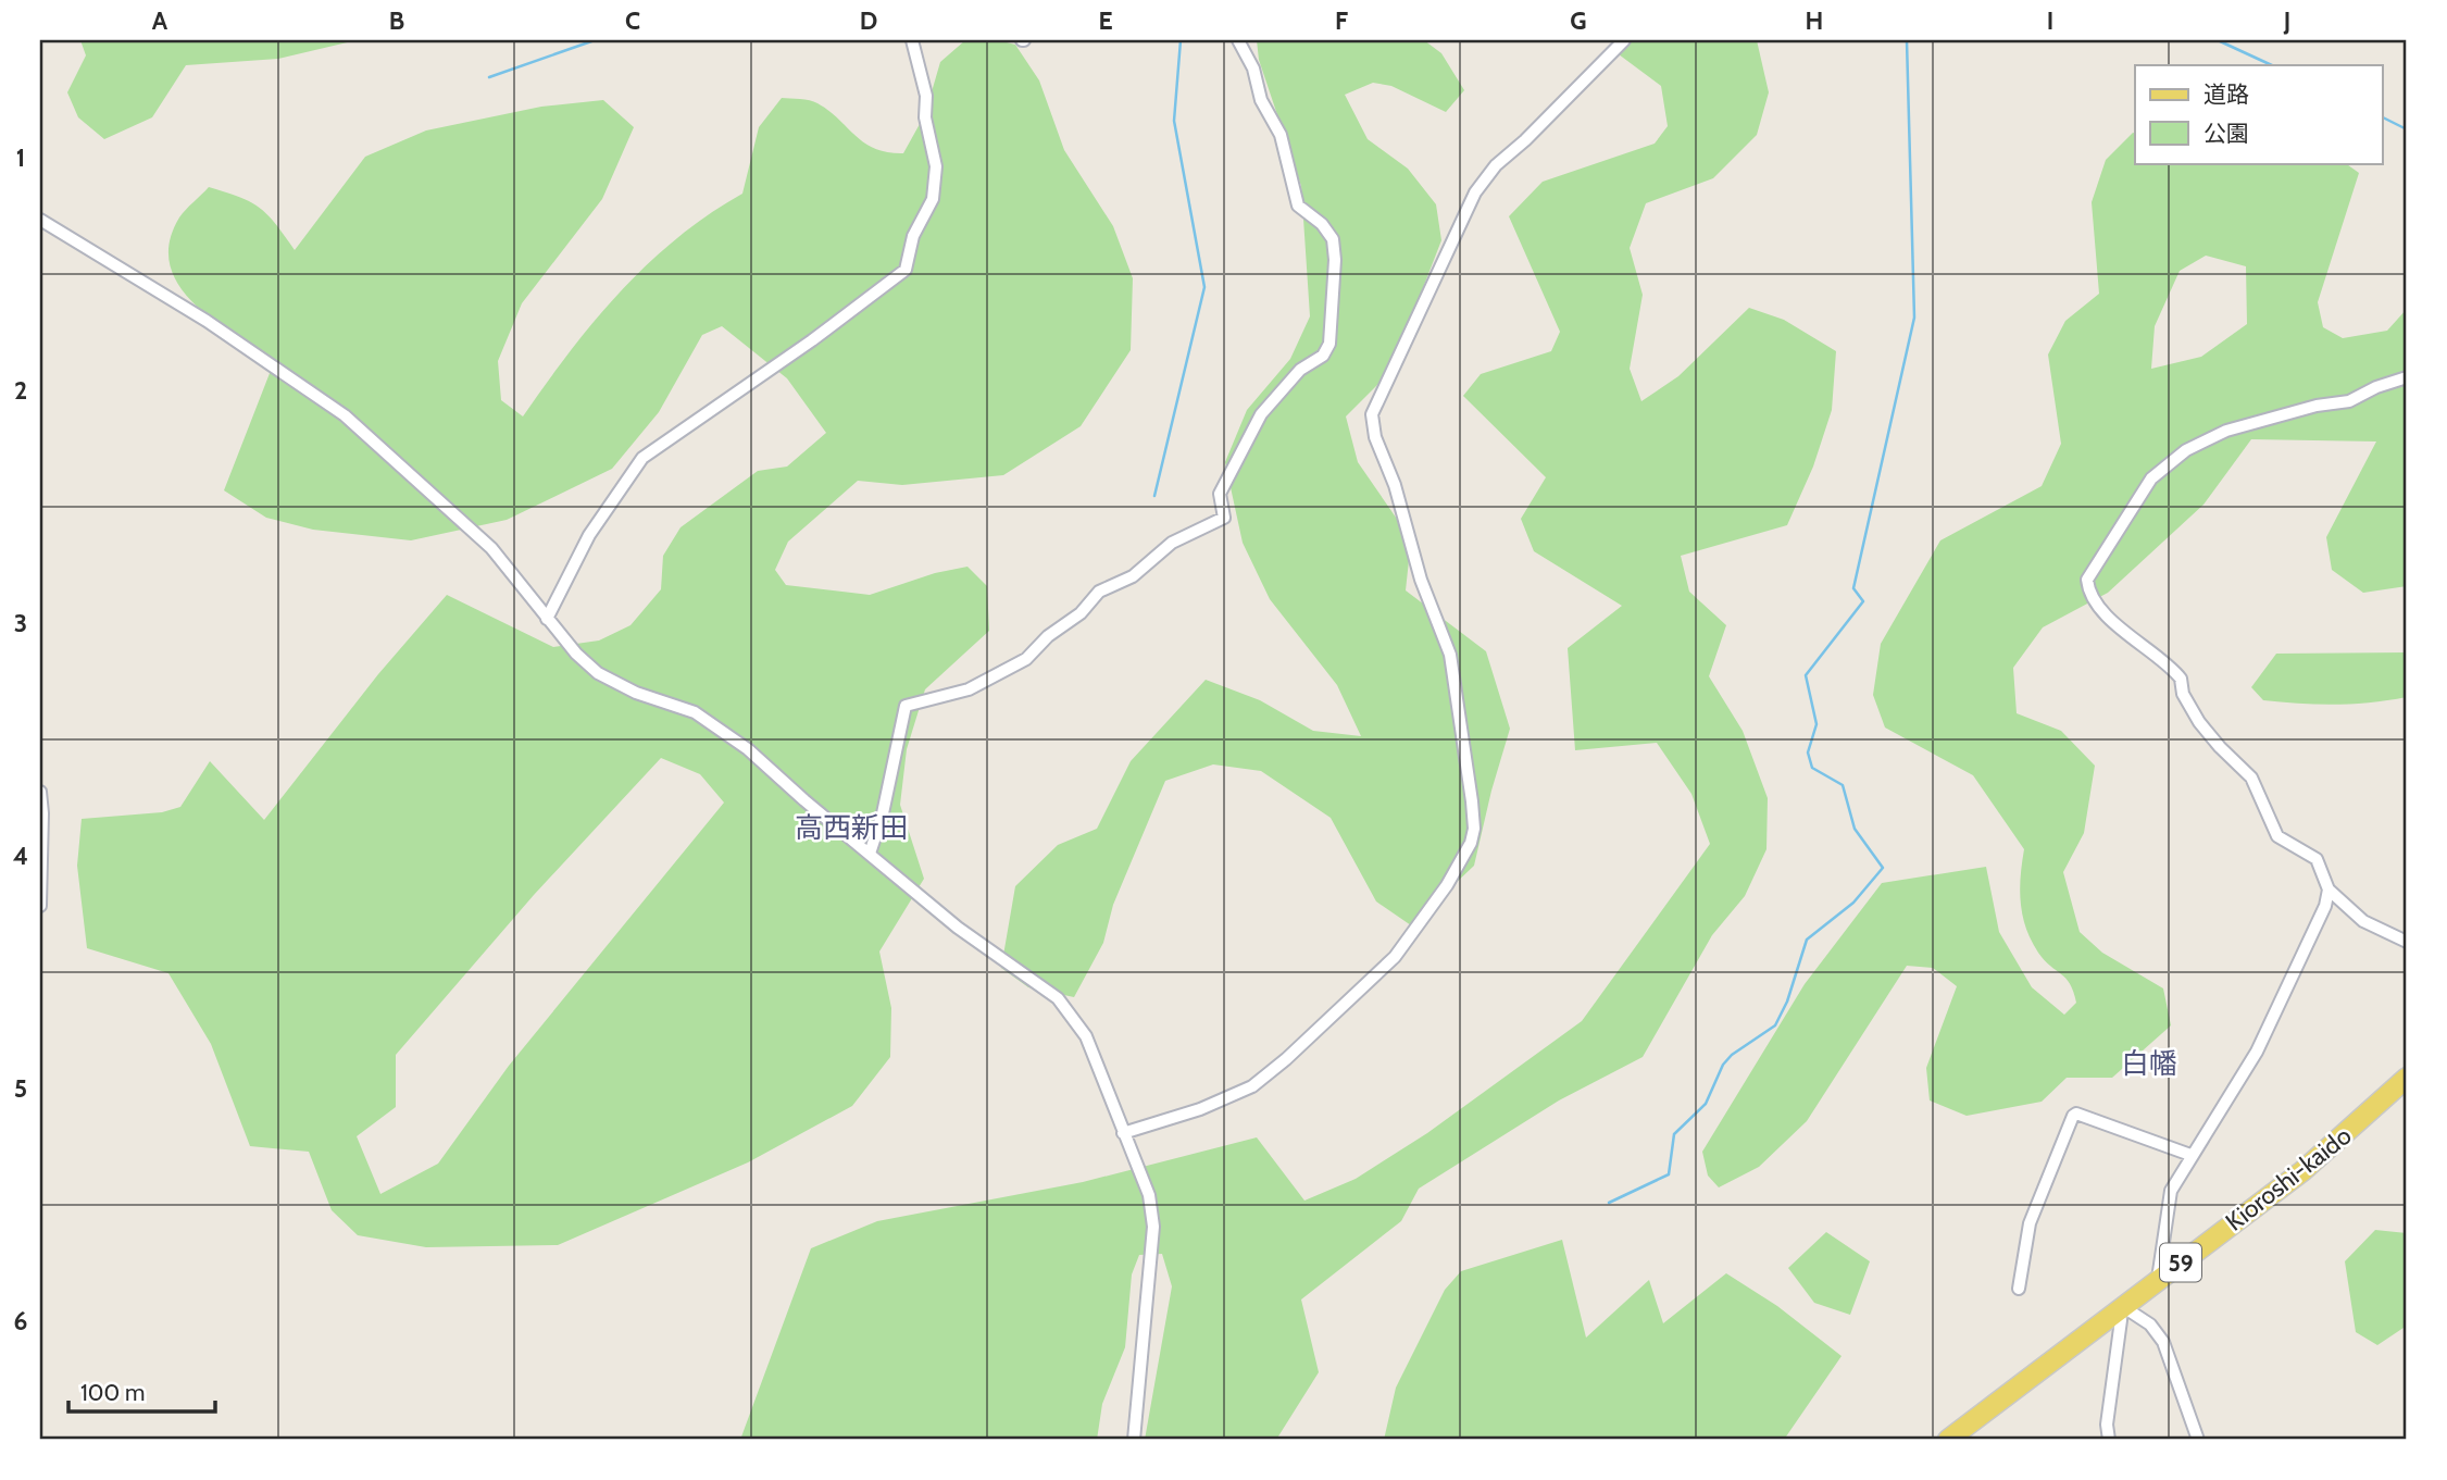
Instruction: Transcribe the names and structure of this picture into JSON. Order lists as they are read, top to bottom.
{
  "streets": {
    "main road": ["Kioroshi-kaido", "59"]
  },
  "districts": ["高西新田", "白幡"],
  "legend": ["道路", "公園"],
  "scale_bar": "100 m",
  "grid": {
    "columns": [
      "A",
      "B",
      "C",
      "D",
      "E",
      "F",
      "G",
      "H",
      "I",
      "J"
    ],
    "rows": [
      "1",
      "2",
      "3",
      "4",
      "5",
      "6"
    ]
  }
}
